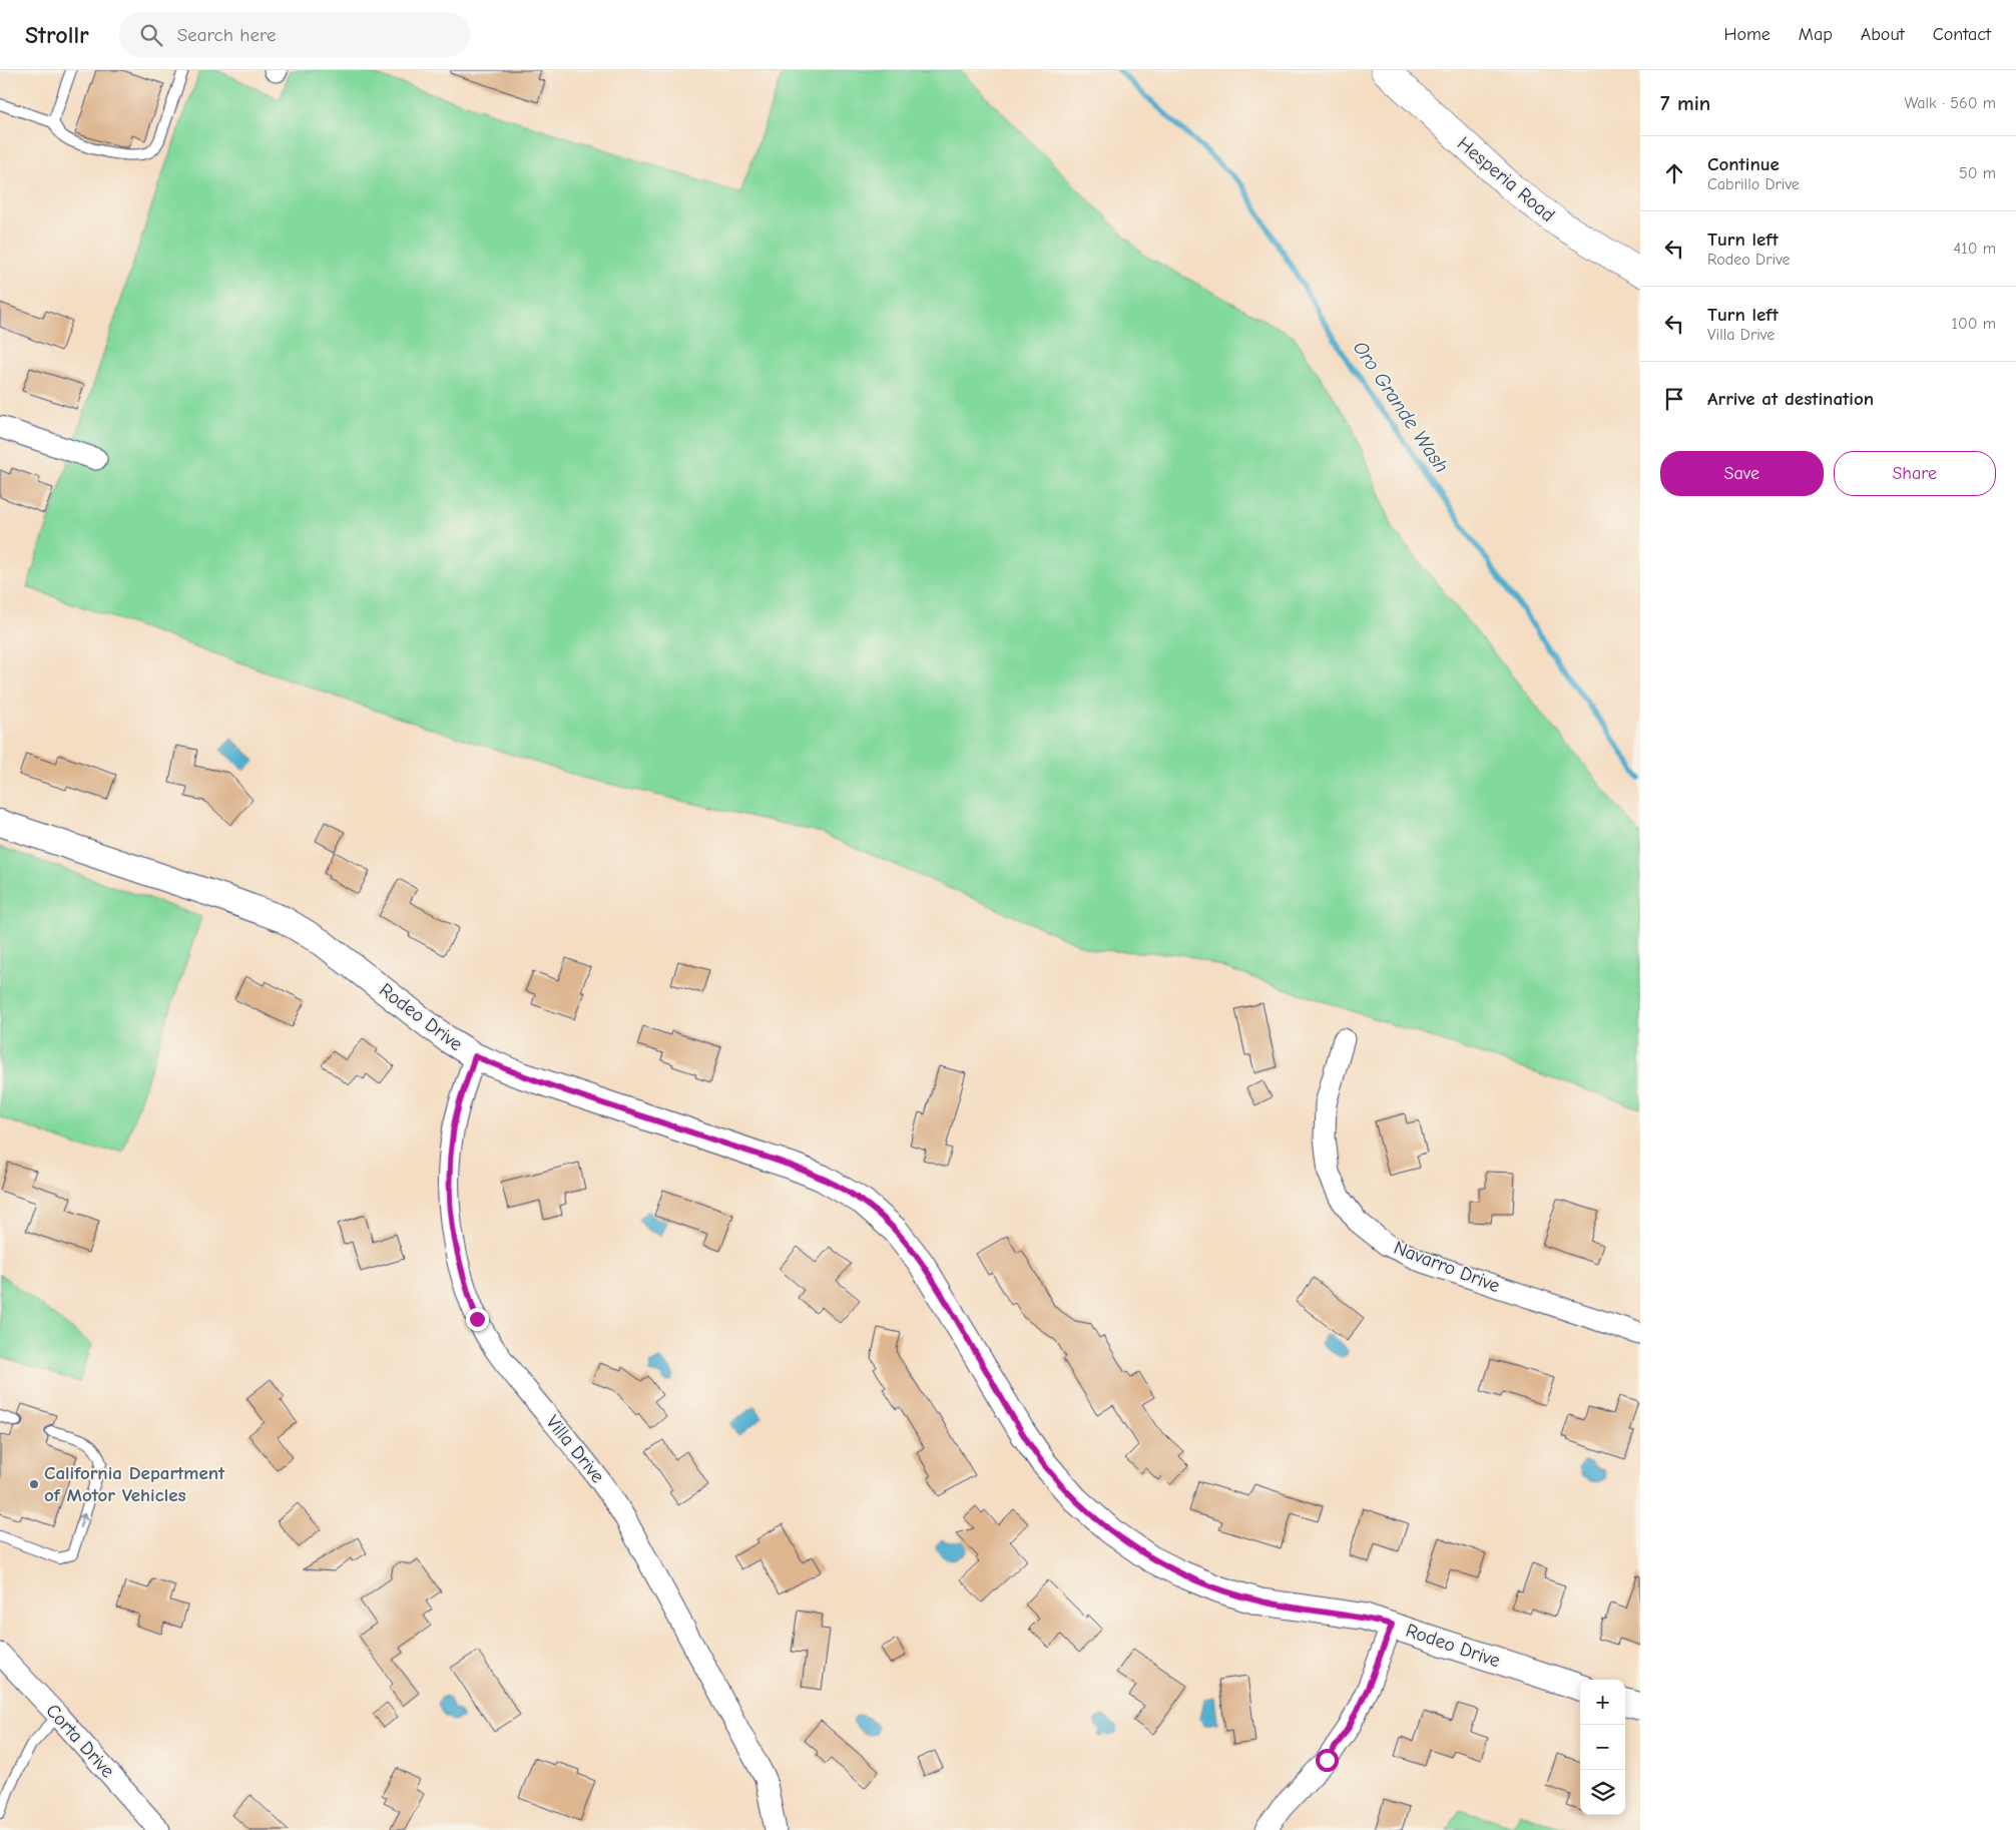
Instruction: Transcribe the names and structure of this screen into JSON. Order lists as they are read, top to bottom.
{
  "streets": {
    "main road": ["Hesperia Road"],
    "street": [
      "Rodeo Drive",
      "Navarro Drive",
      "Villa Drive",
      "Corta Drive"
    ]
  },
  "crossings": [
    ["Rodeo Drive", "Villa Drive"]
  ],
  "water": ["Oro Grande Wash"],
  "places": ["California Department of Motor Vehicles"],
  "page": {
    "header": "Strollr",
    "search": "Search here",
    "nav": [
      "Home",
      "Map",
      "About",
      "Contact"
    ],
    "heading": ["7 min", "Walk · 560 m"],
    "list": [
      ["Continue", "Cabrillo Drive", "50 m"],
      ["Turn left", "Rodeo Drive", "410 m"],
      ["Turn left", "Villa Drive", "100 m"],
      "Arrive at destination"
    ],
    "buttons": ["Save", "Share"],
    "map_buttons": ["+", "−"]
  }
}
